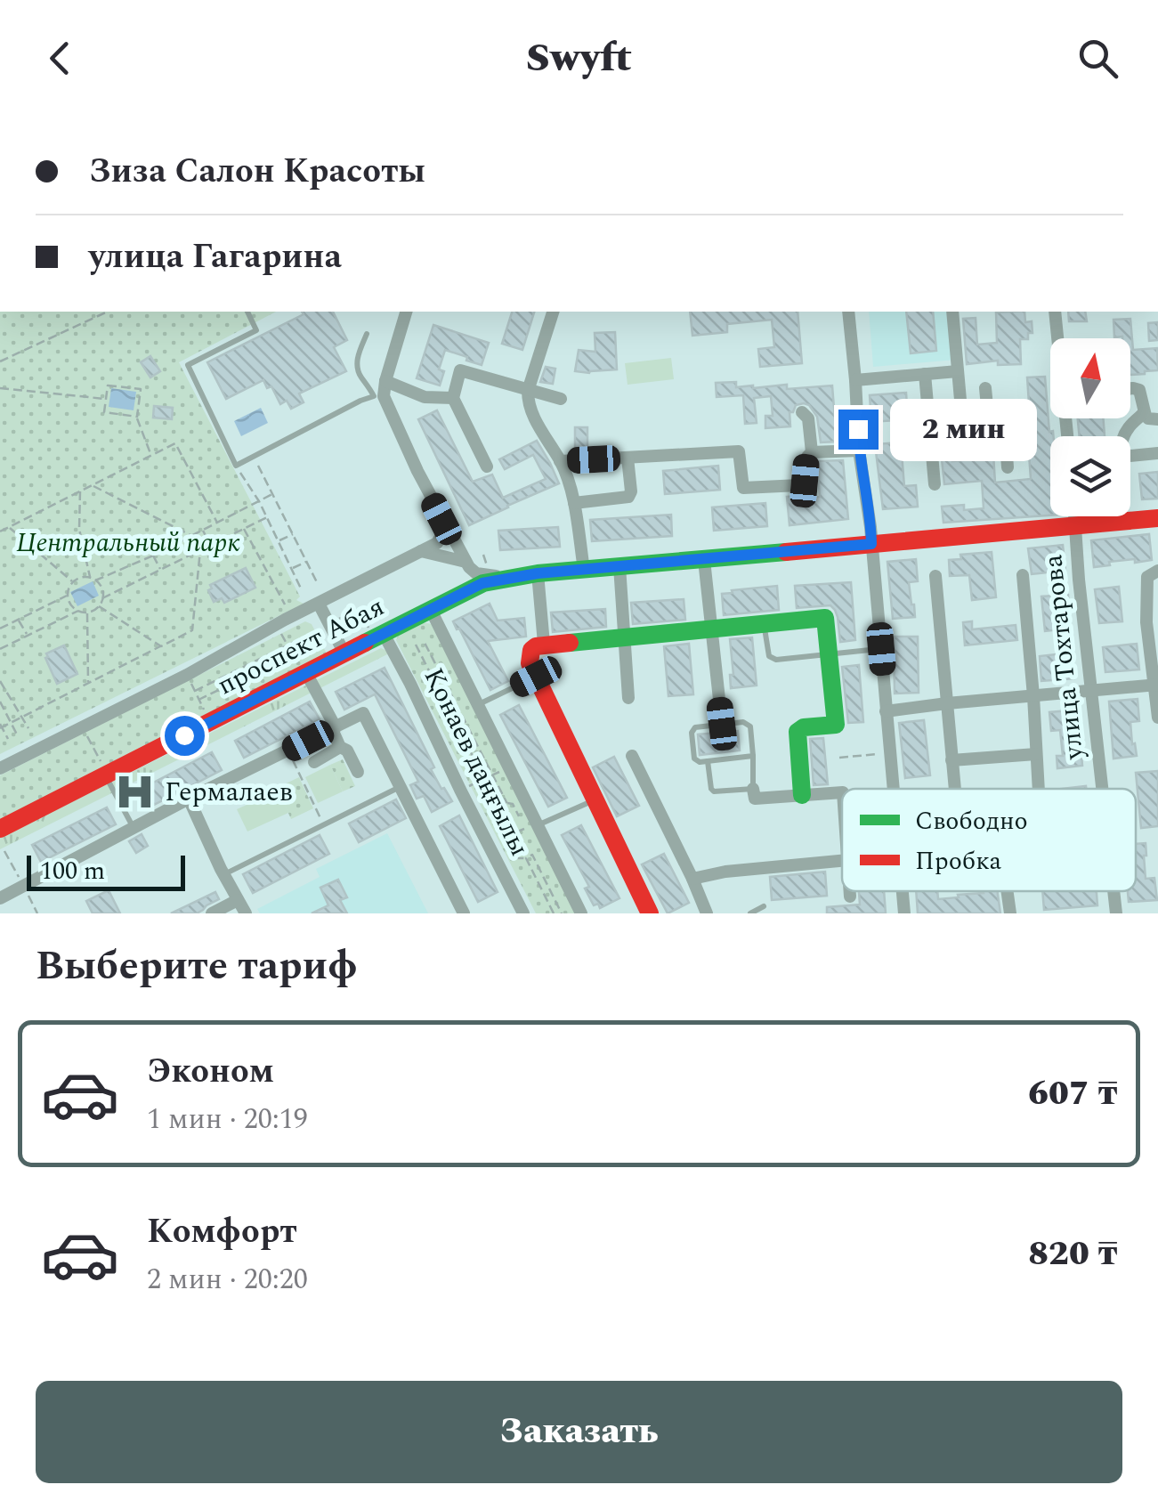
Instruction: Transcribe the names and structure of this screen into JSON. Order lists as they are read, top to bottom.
{
  "streets": {
    "street": ["проспект Абая", "улица Тохтарова", "Қонаев даңғылы"]
  },
  "crossings": [
    ["проспект Абая", "улица Тохтарова"],
    ["проспект Абая", "Қонаев даңғылы"]
  ],
  "parks": ["Центральный парк"],
  "places": {
    "hospital": ["Гермалаев"]
  },
  "legend": ["Свободно", "Пробка"],
  "scale_bar": "100 m",
  "north": "top",
  "page": {
    "header": "Swyft",
    "banner": ["Зиза Салон Красоты", "улица Гагарина"],
    "bubble": "2 мин",
    "scale": "100 m",
    "heading": "Выберите тариф",
    "list": [
      {
        "name": "Эконом",
        "note": "1 мин · 20:19",
        "value": "607 ₸"
      },
      {
        "name": "Комфорт",
        "note": "2 мин · 20:20",
        "value": "820 ₸"
      }
    ],
    "buttons": "Заказать"
  }
}
